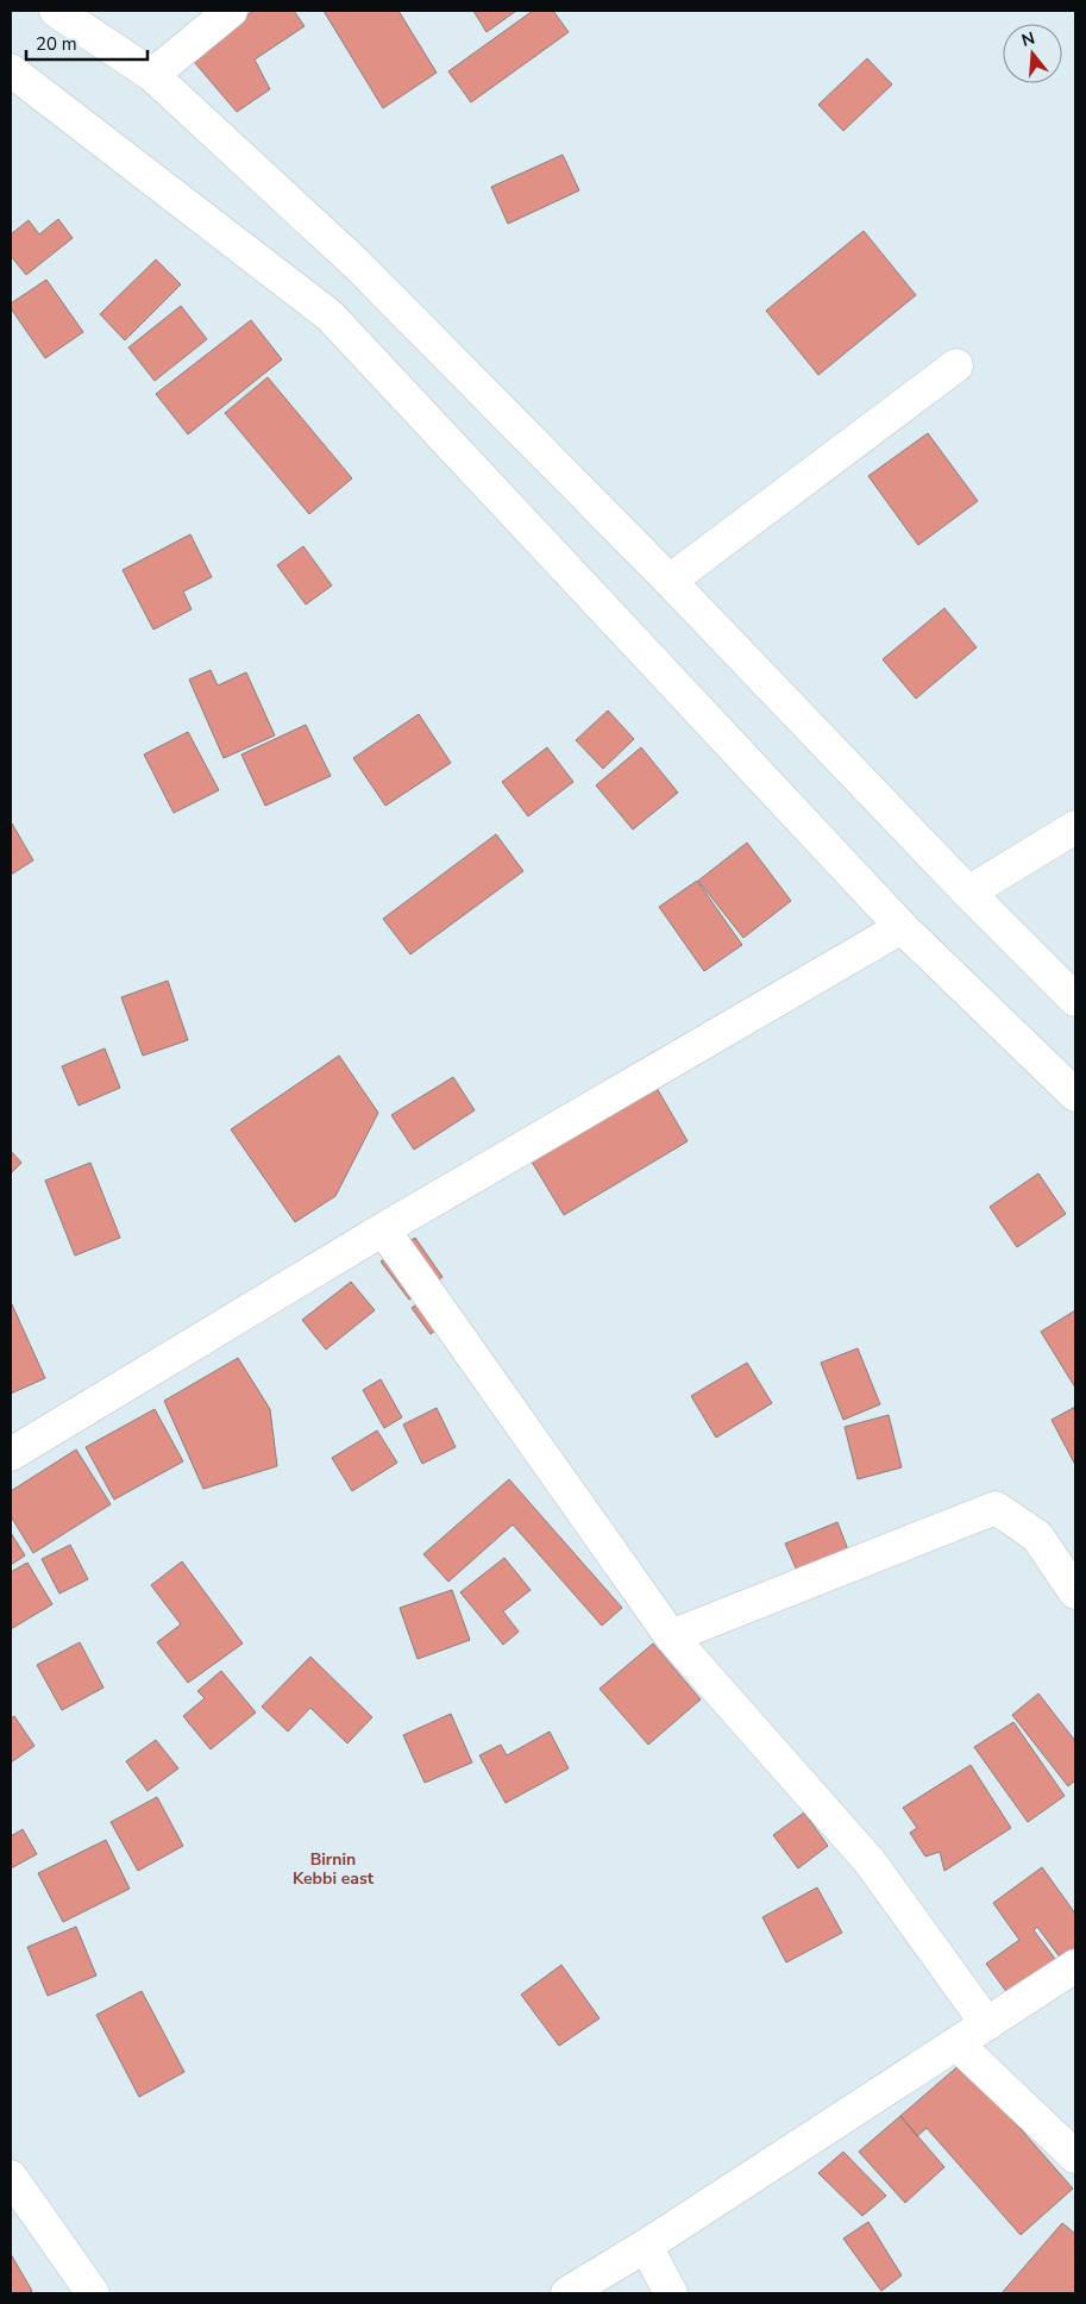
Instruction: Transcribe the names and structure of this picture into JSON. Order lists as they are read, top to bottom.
{
  "districts": ["Birnin Kebbi east"],
  "scale_bar": "20 m",
  "north": "top"
}
